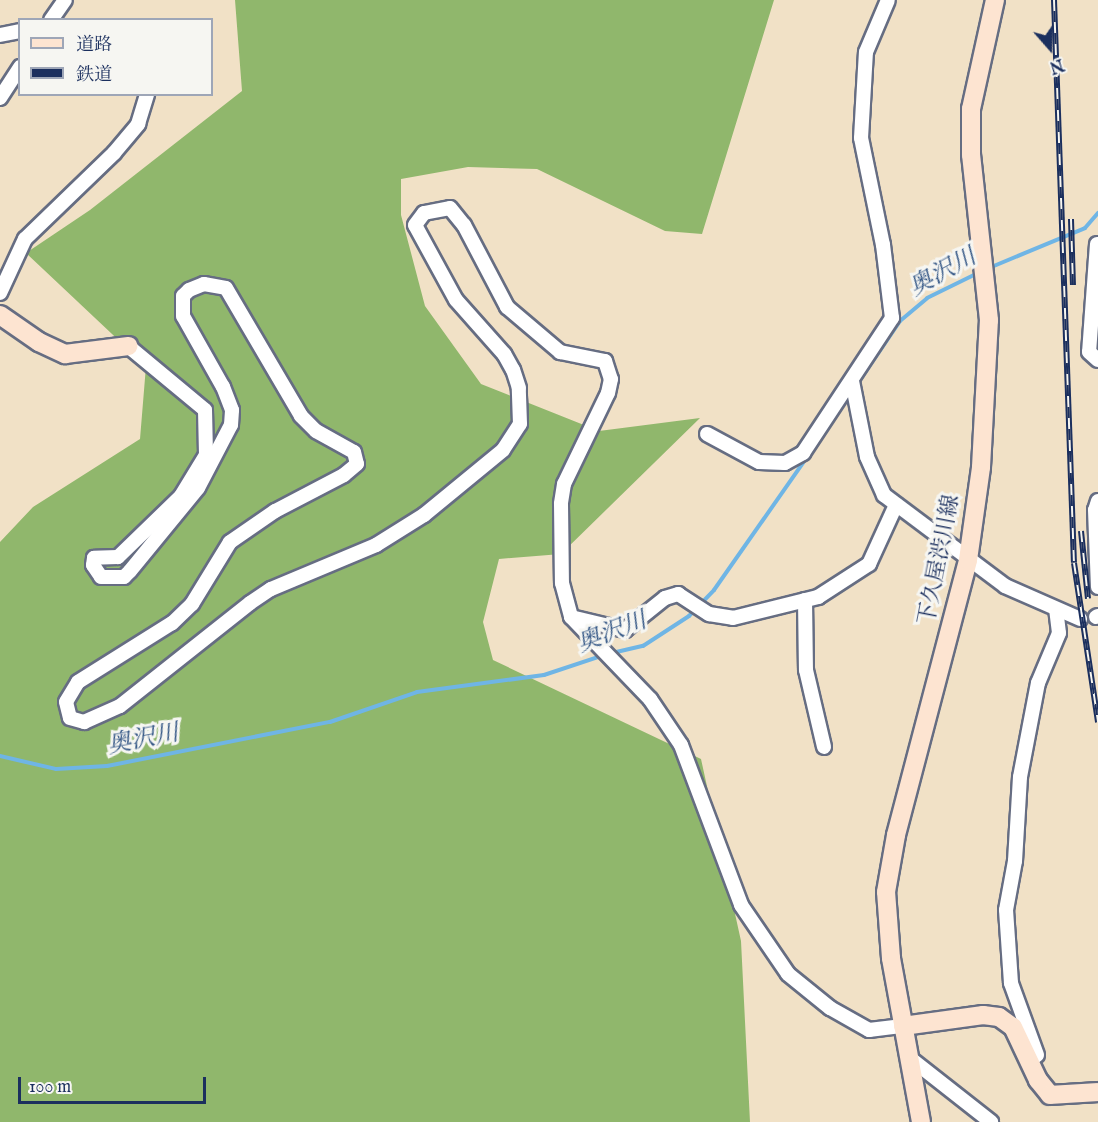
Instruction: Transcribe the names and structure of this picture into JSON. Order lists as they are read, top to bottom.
{
  "streets": {
    "main road": ["下久屋渋川線"]
  },
  "water": ["奥沢川"],
  "legend": ["道路", "鉄道"],
  "scale_bar": "100 m",
  "north": "bottom"
}
